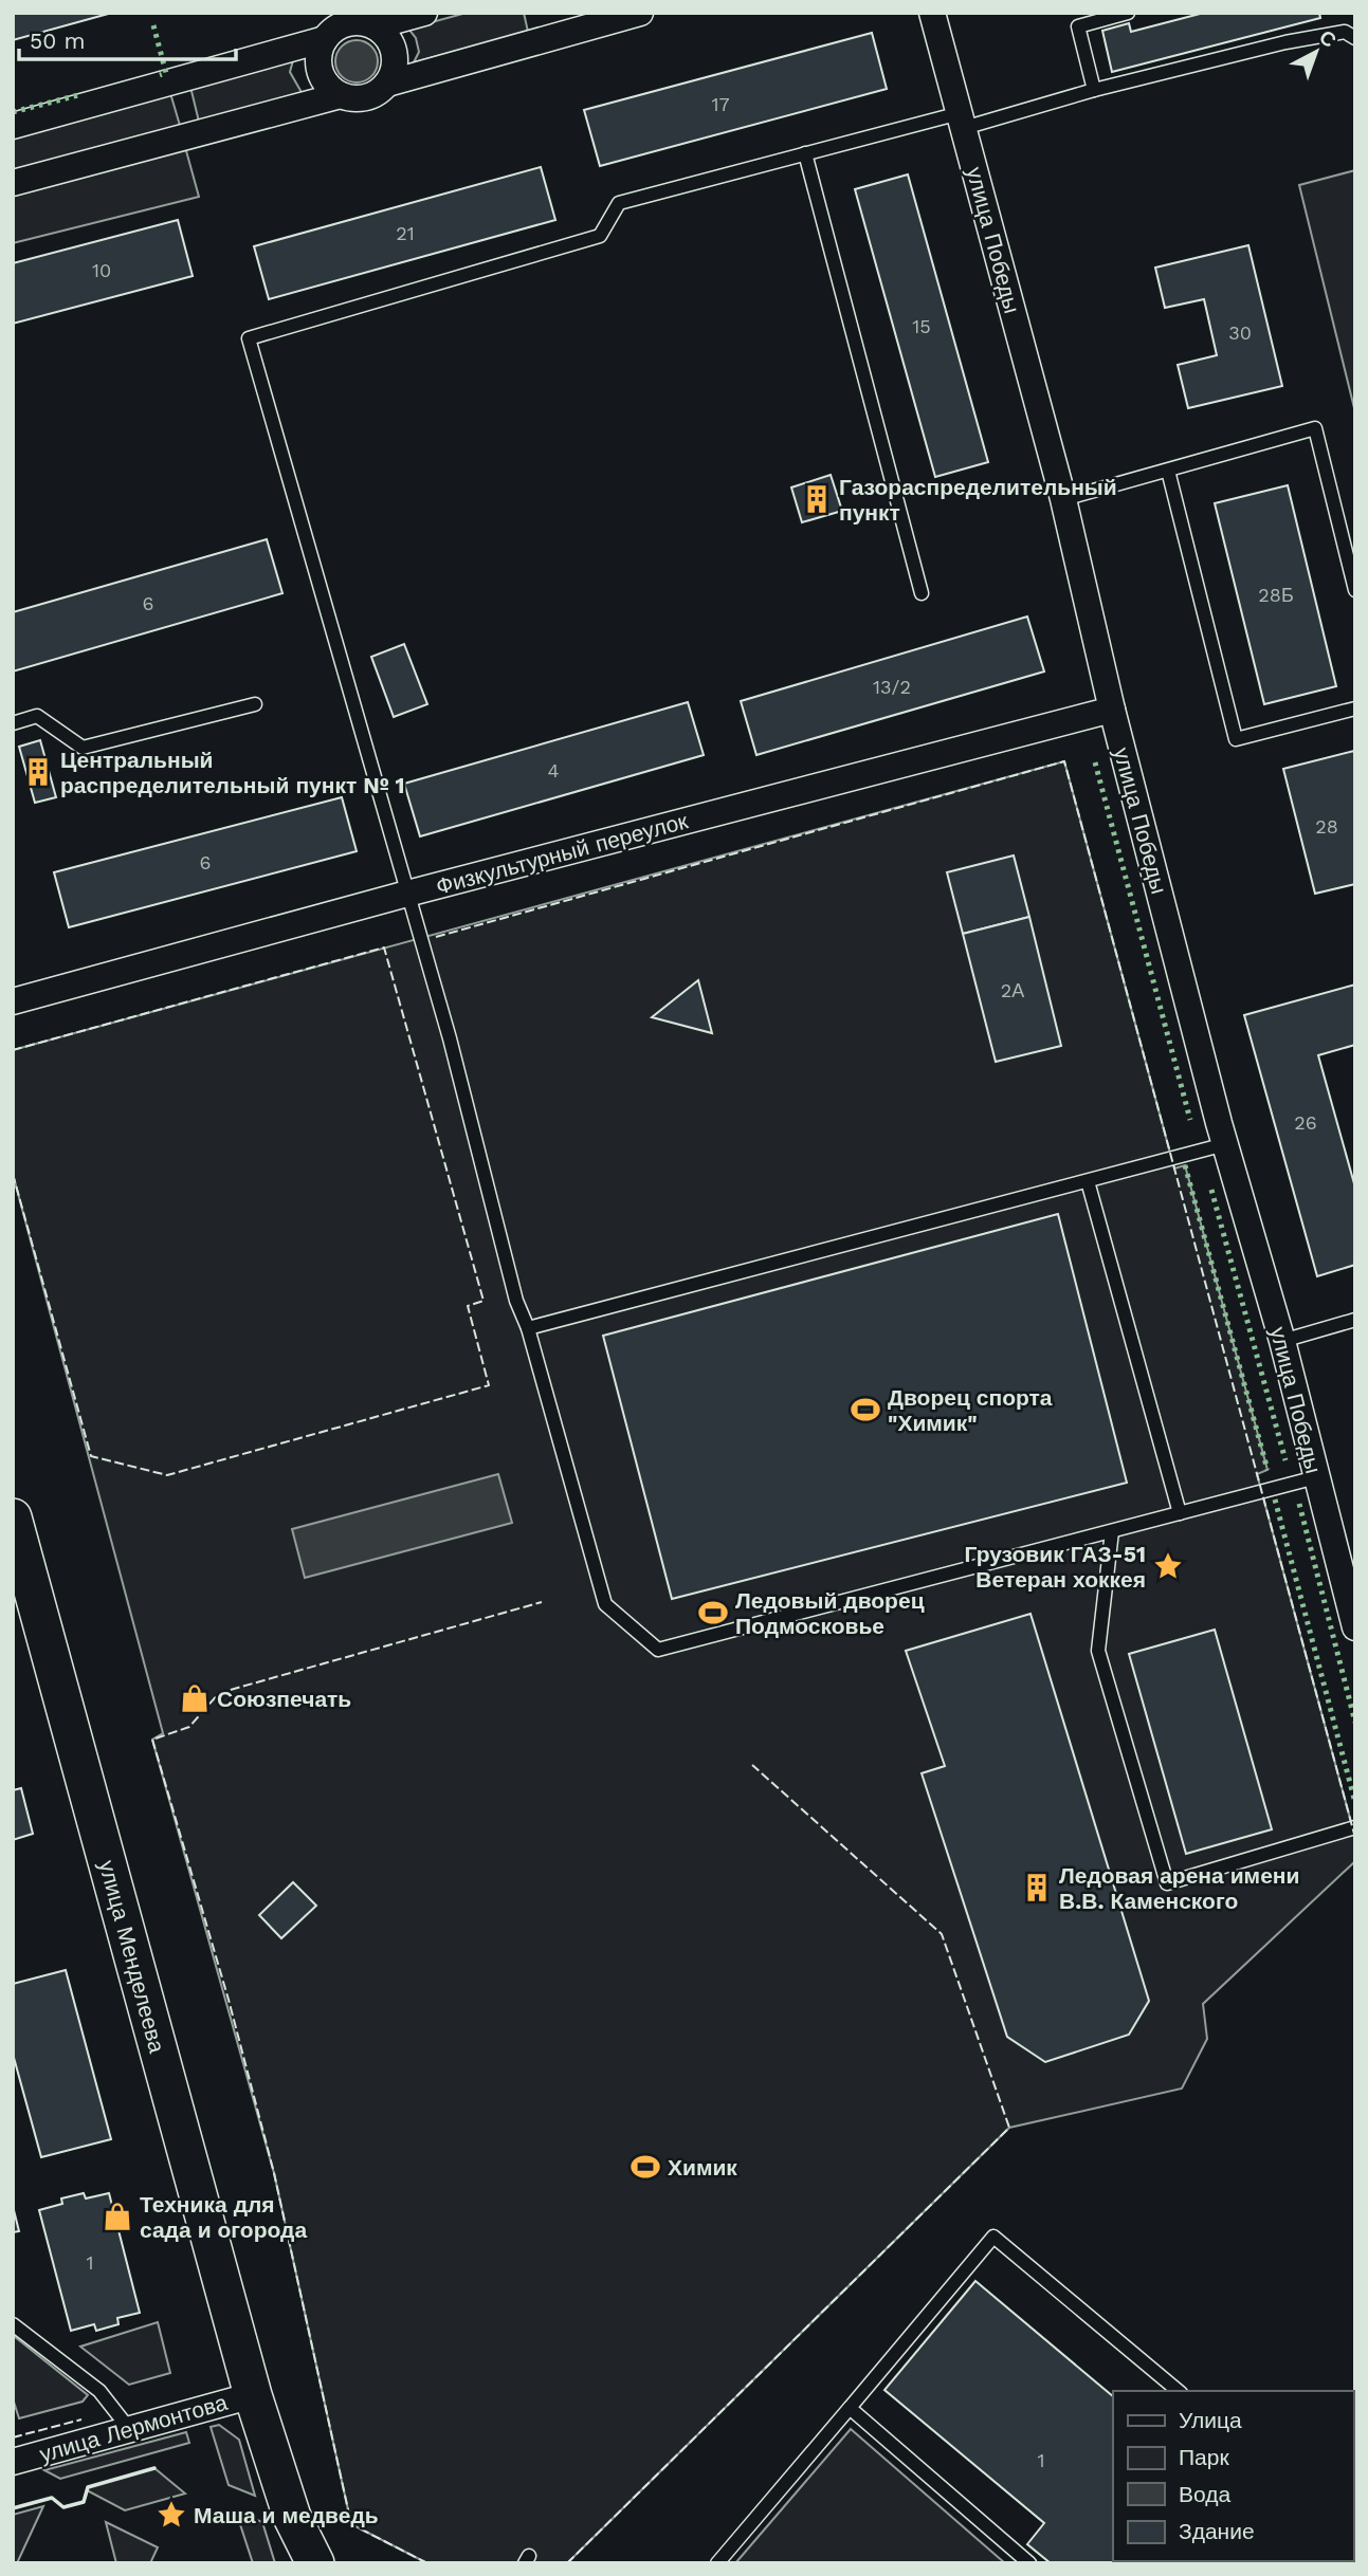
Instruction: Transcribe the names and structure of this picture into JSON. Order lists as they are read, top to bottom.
{
  "streets": {
    "main road": ["улица Менделеева", "улица Лермонтова"],
    "street": ["улица Победы", "Физкультурный переулок"]
  },
  "crossings": [
    ["улица Победы", "Физкультурный переулок"],
    ["улица Менделеева", "улица Лермонтова"]
  ],
  "places": {
    "building": ["Газораспределительный пункт", "Центральный распределительный пункт № 1", "Ледовая арена имени В.В. Каменского"],
    "sports": ["Дворец спорта \"Химик\"", "Ледовый дворец Подмосковье", "Химик"],
    "place": ["Грузовик ГАЗ-51 Ветеран хоккея", "Маша и медведь"],
    "shop": ["Союзпечать", "Техника для сада и огорода"]
  },
  "house_numbers": [
    "17",
    "21",
    "10",
    "15",
    "30",
    "28Б",
    "6",
    "13/2",
    "4",
    "28",
    "6",
    "2А",
    "26",
    "1",
    "1"
  ],
  "legend": [
    "Улица",
    "Парк",
    "Вода",
    "Здание"
  ],
  "scale_bar": "50 m",
  "north": "top right"
}
